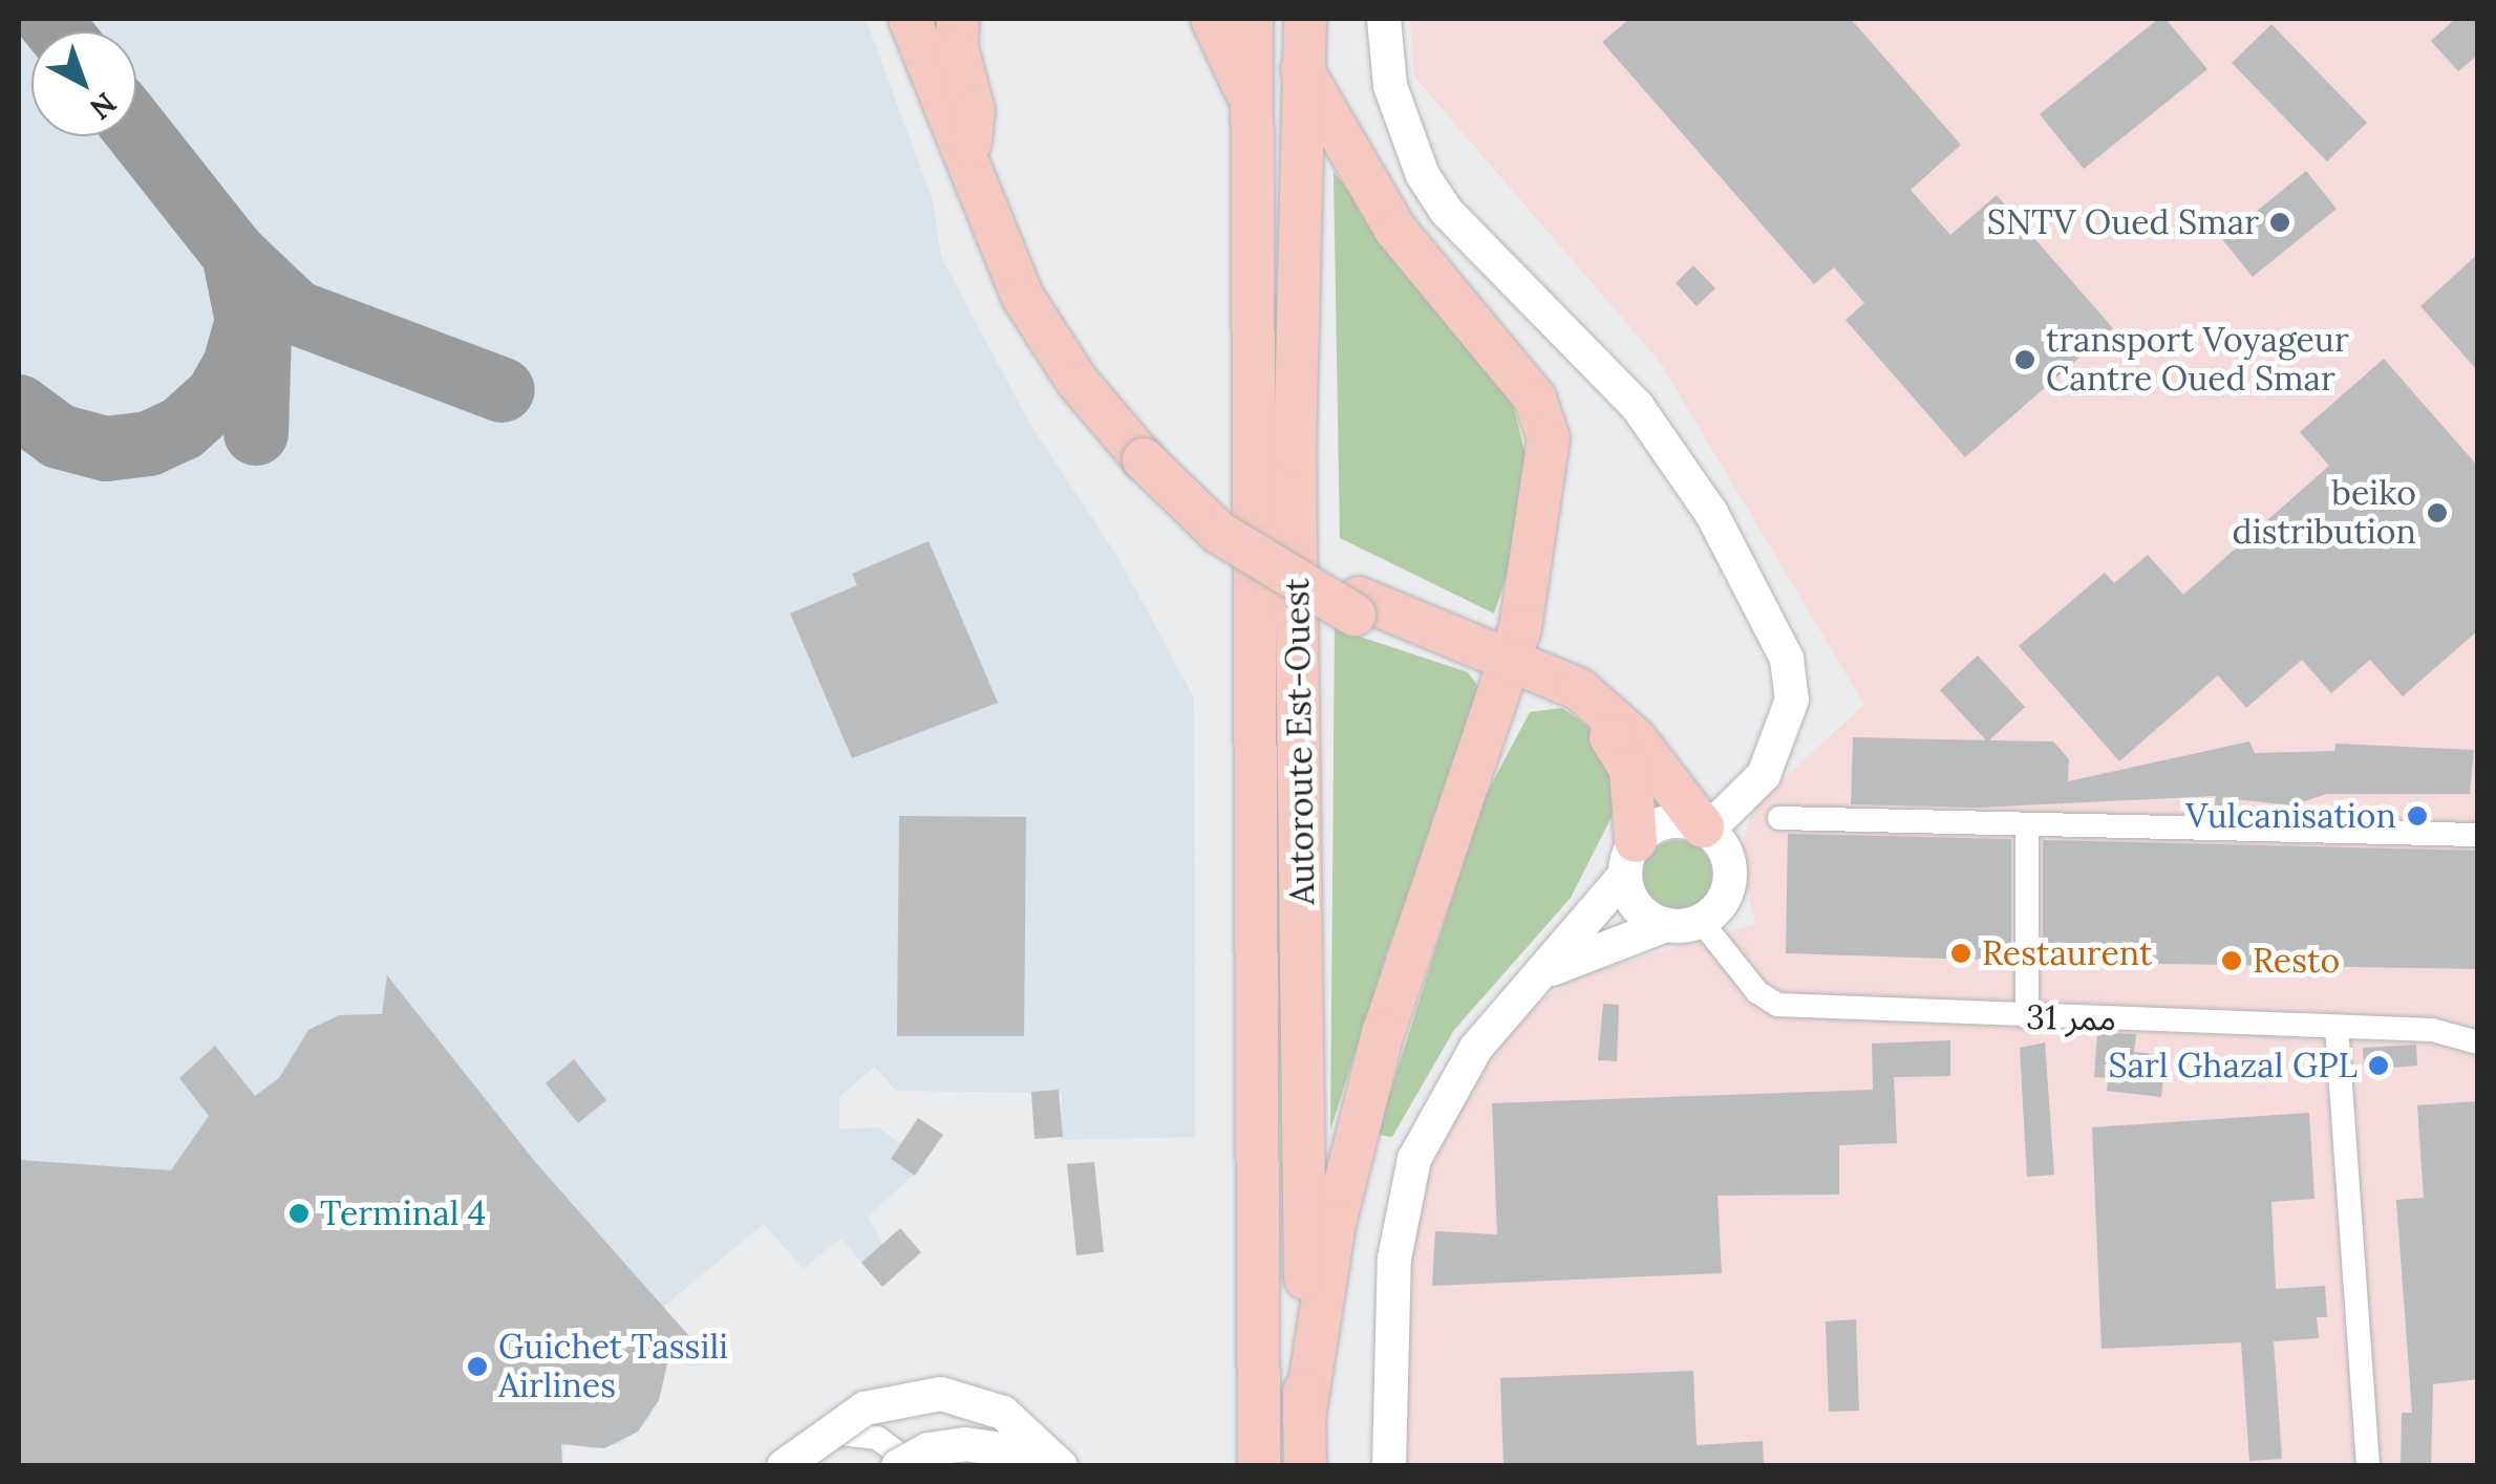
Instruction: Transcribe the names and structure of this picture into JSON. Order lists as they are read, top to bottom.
{
  "streets": {
    "highway": ["Autoroute Est-Ouest"],
    "street": ["ممر 31"]
  },
  "places": [
    "SNTV Oued Smar",
    "transport Voyageur Cantre Oued Smar",
    "beiko distribution",
    "Vulcanisation",
    "Restaurent",
    "Resto",
    "Sarl Ghazal GPL",
    "Terminal 4",
    "Guichet Tassili Airlines"
  ],
  "north": "bottom right"
}
